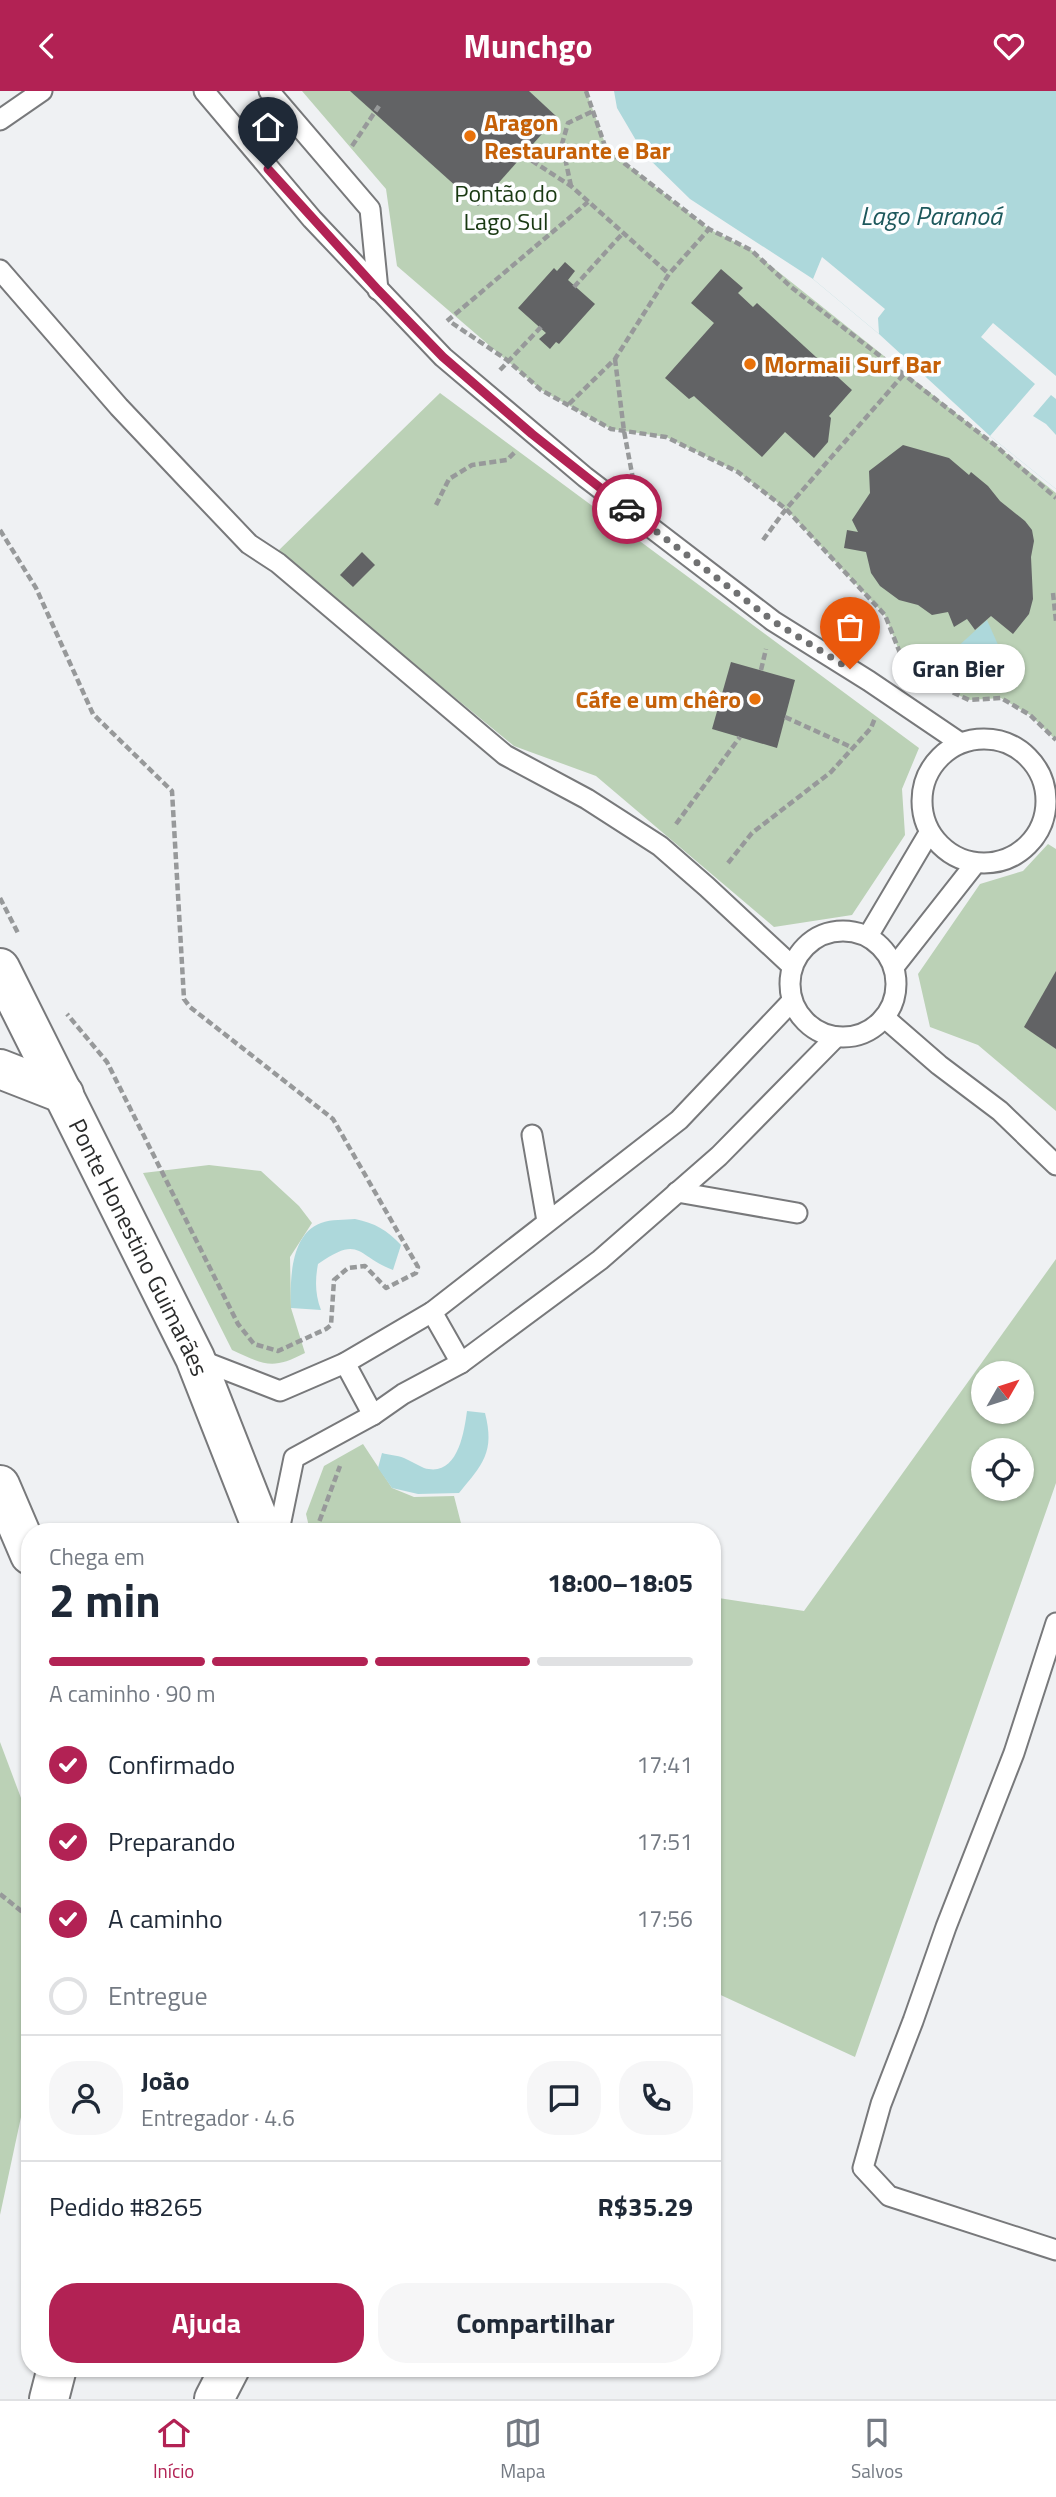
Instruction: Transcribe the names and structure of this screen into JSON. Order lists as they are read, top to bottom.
{
  "streets": {
    "main road": ["Ponte Honestino Guimarães"]
  },
  "water": ["Lago Paranoá"],
  "parks": ["Pontão do Lago Sul"],
  "places": [
    "Aragon Restaurante e Bar",
    "Mormaii Surf Bar",
    "Gran Bier",
    "Cáfe e um chêro"
  ],
  "north": "top right",
  "page": {
    "header": "Munchgo",
    "bubble": "Gran Bier",
    "heading": ["2 min", "Chega em", "18:00–18:05"],
    "panel": [
      "João",
      "Entregador · 4.6",
      "Pedido #8265",
      "R$35.29"
    ],
    "bar": "A caminho · 90 m",
    "list": [
      ["Confirmado", "17:41"],
      ["Preparando", "17:51"],
      ["A caminho", "17:56"],
      "Entregue"
    ],
    "buttons": ["Ajuda", "Compartilhar"],
    "tabs": ["Início", "Mapa", "Salvos"]
  }
}
